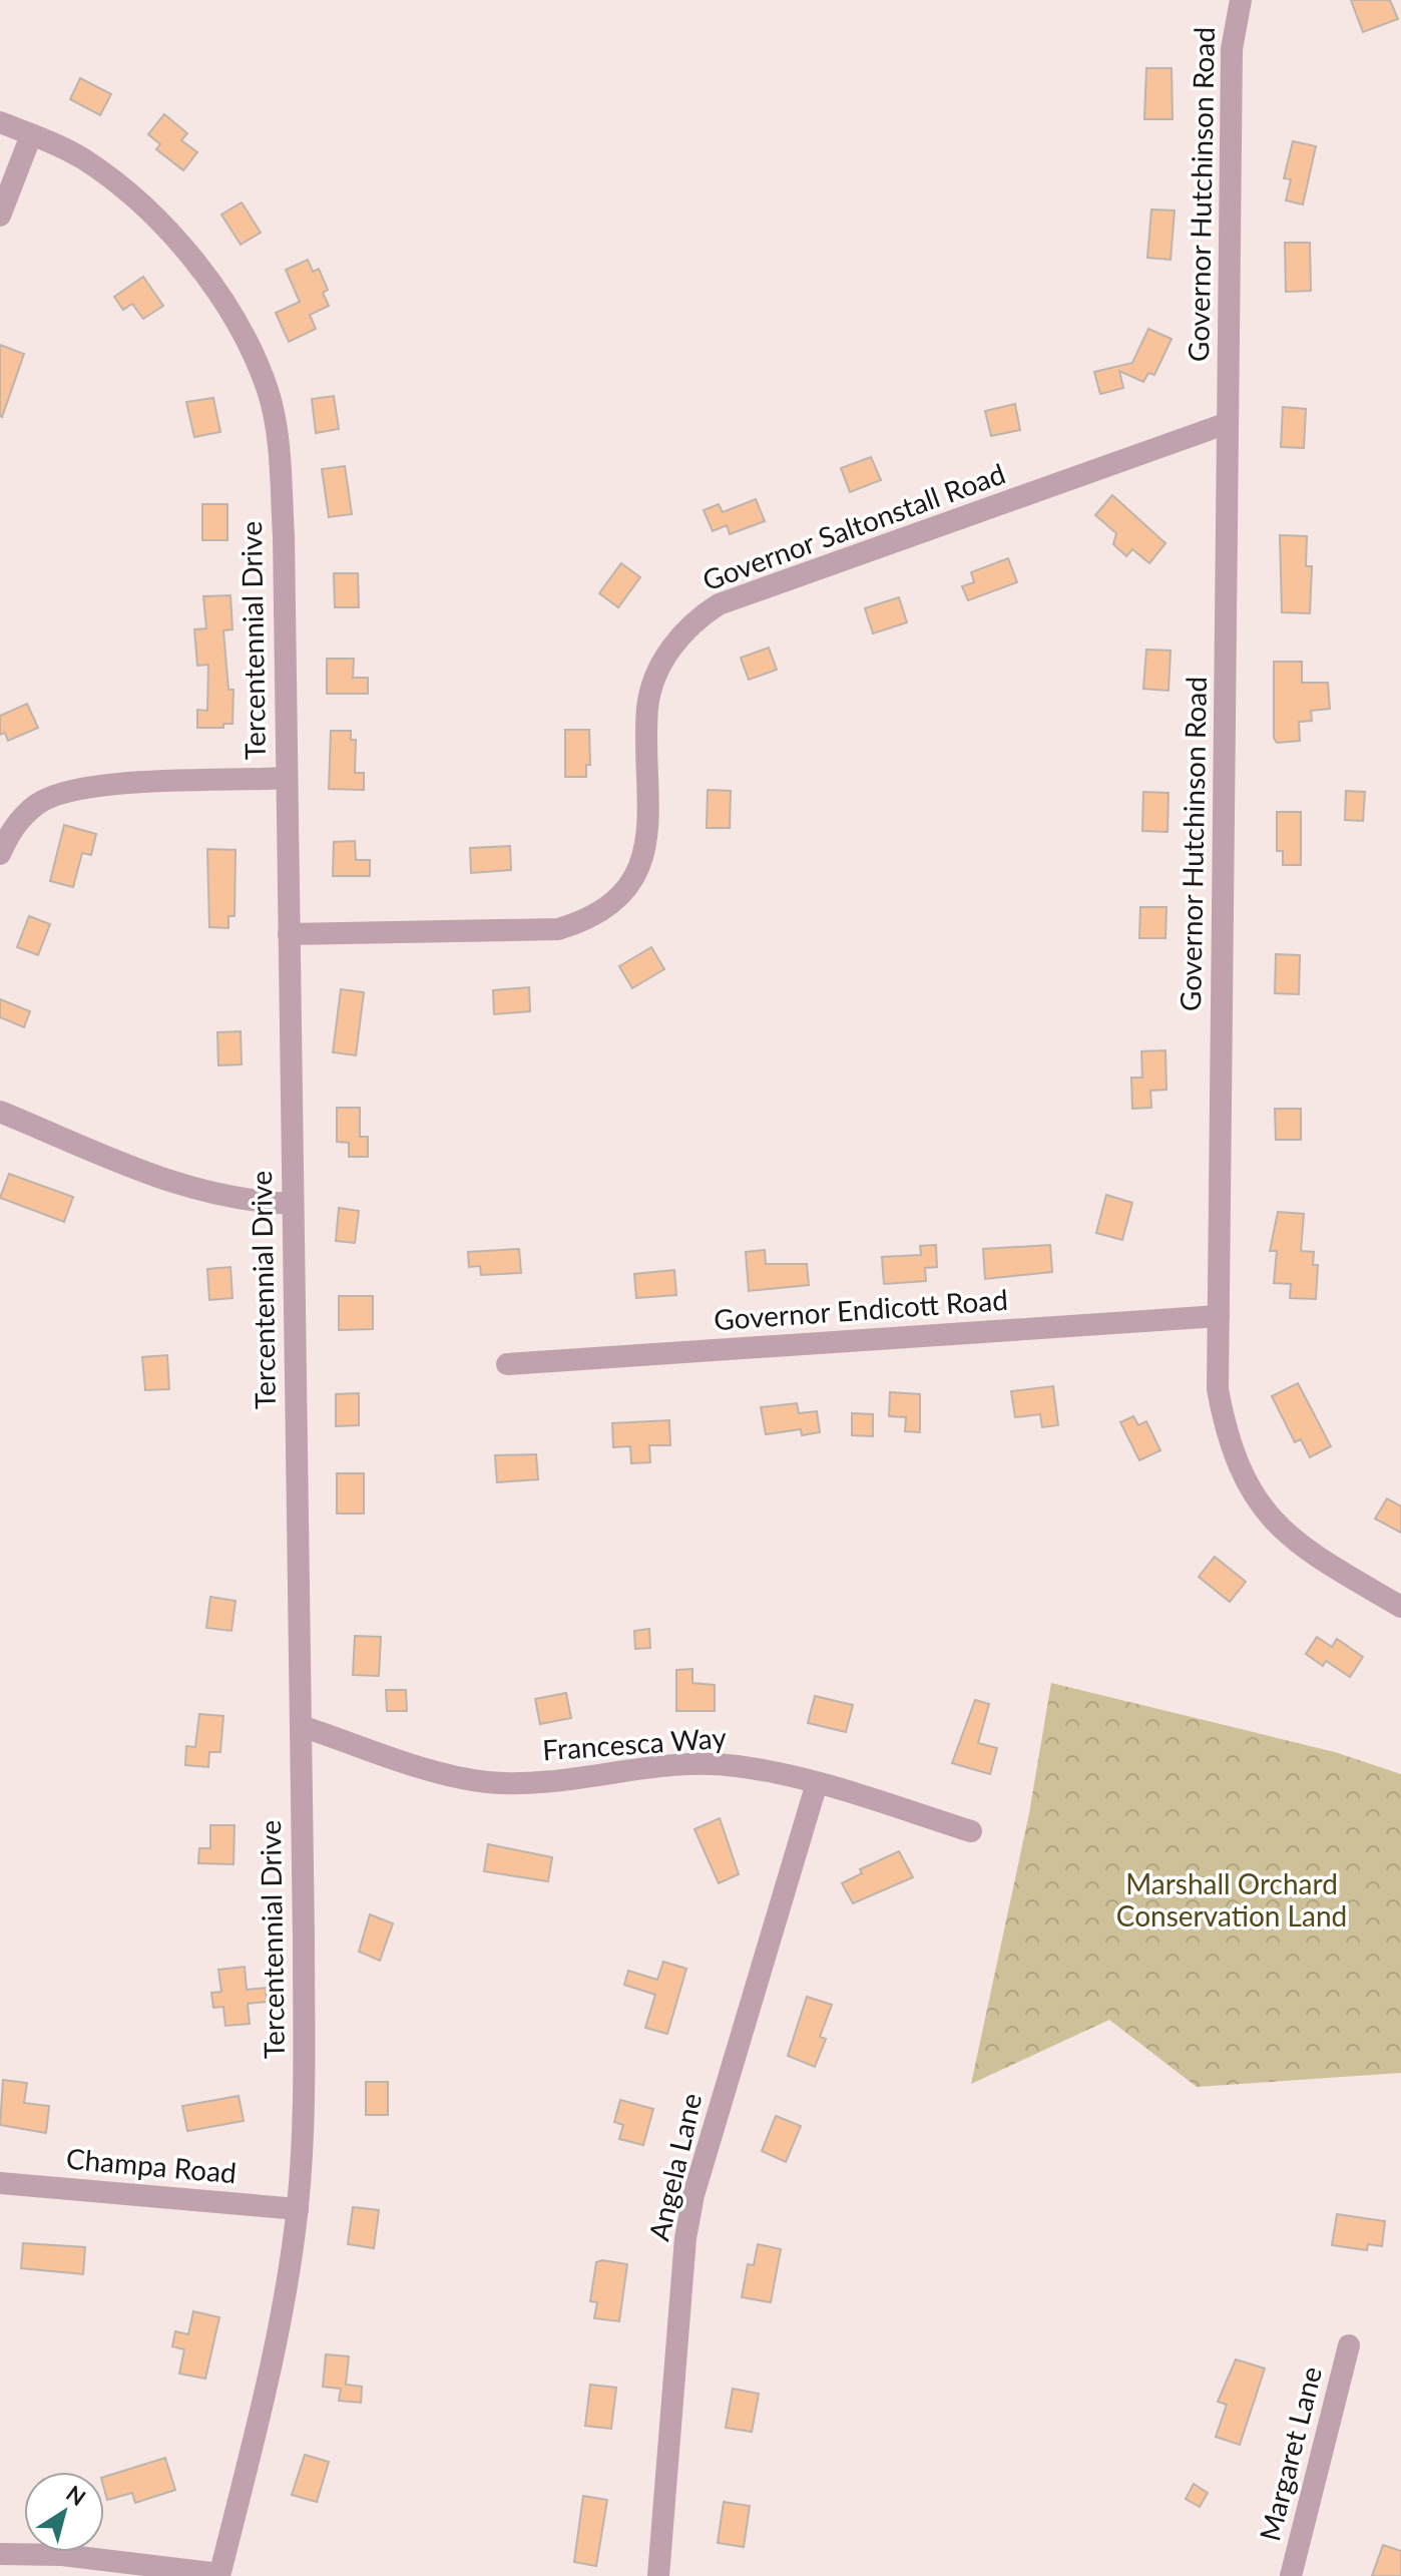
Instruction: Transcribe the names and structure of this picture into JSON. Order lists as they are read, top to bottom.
{
  "streets": {
    "street": [
      "Governor Hutchinson Road",
      "Governor Saltonstall Road",
      "Tercentennial Drive",
      "Governor Endicott Road",
      "Francesca Way",
      "Champa Road",
      "Angela Lane",
      "Margaret Lane"
    ]
  },
  "crossings": [
    ["Governor Hutchinson Road", "Governor Saltonstall Road"],
    ["Governor Hutchinson Road", "Governor Endicott Road"],
    ["Governor Saltonstall Road", "Tercentennial Drive"],
    ["Tercentennial Drive", "Francesca Way"],
    ["Tercentennial Drive", "Champa Road"],
    ["Francesca Way", "Angela Lane"]
  ],
  "parks": ["Marshall Orchard Conservation Land"],
  "north": "top right"
}
